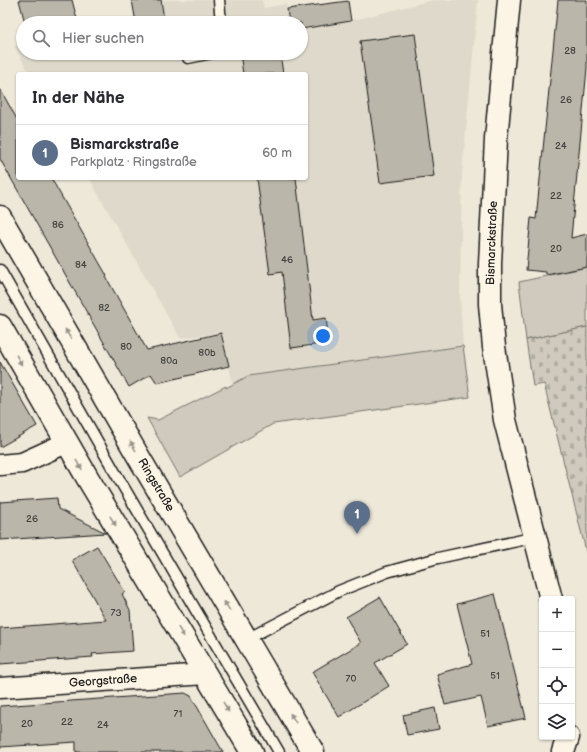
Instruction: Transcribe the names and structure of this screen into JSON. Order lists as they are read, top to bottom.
{
  "streets": {
    "main road": ["Bismarckstraße", "Ringstraße"],
    "street": ["Georgstraße"]
  },
  "house_numbers": [
    "28",
    "26",
    "24",
    "22",
    "86",
    "20",
    "46",
    "84",
    "82",
    "80",
    "80b",
    "80a",
    "26",
    "73",
    "51",
    "51",
    "70",
    "71",
    "22",
    "20",
    "24"
  ],
  "page": {
    "search": "Hier suchen",
    "heading": "In der Nähe",
    "list": [
      {
        "mark": "1",
        "name": "Bismarckstraße",
        "note": "Parkplatz · Ringstraße",
        "value": "60 m"
      }
    ],
    "pins": "1",
    "map_buttons": ["+", "−"]
  }
}
